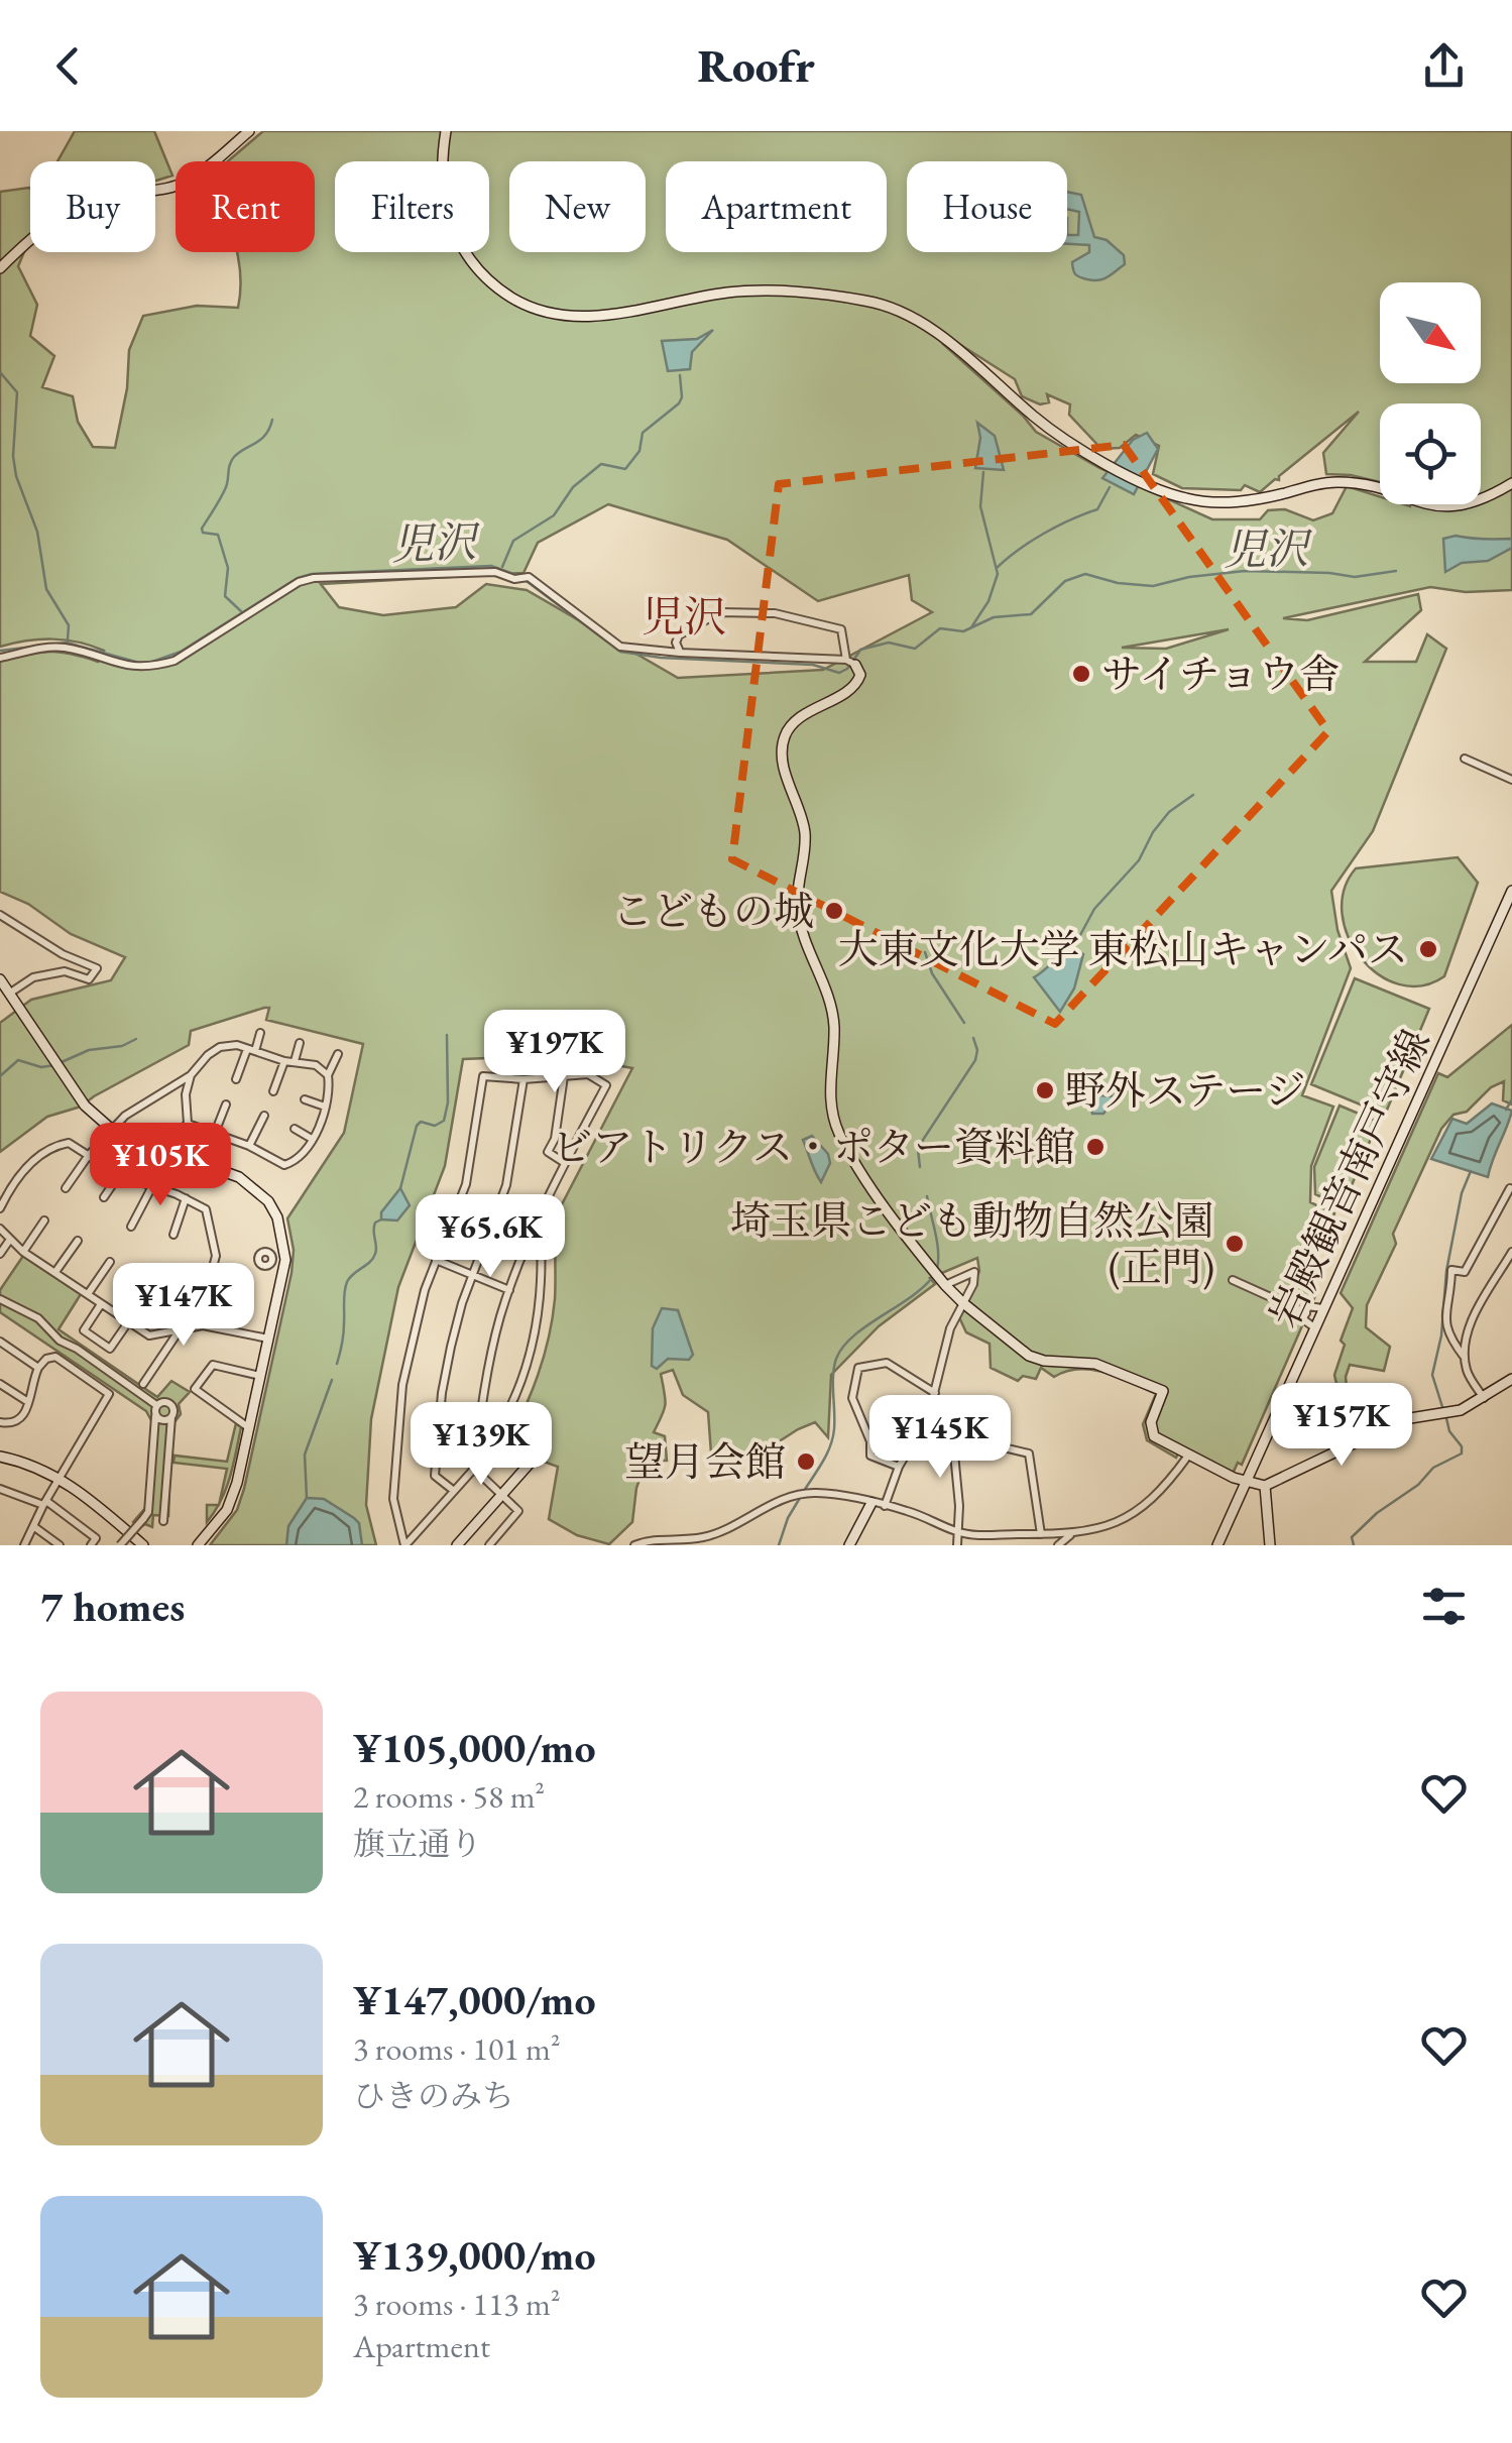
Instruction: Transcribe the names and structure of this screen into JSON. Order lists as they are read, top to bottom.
{
  "streets": {
    "street": ["岩殿観音南戸守線"]
  },
  "districts": ["児沢"],
  "water": ["児沢"],
  "places": [
    "サイチョウ舎",
    "こどもの城",
    "大東文化大学 東松山キャンパス",
    "野外ステージ",
    "ビアトリクス・ポター資料館",
    "埼玉県こども動物自然公園 (正門)",
    "望月会館"
  ],
  "north": "bottom right",
  "page": {
    "header": "Roofr",
    "chip": [
      "Buy",
      "Rent",
      "Filters",
      "New",
      "Apartment",
      "House"
    ],
    "price": [
      "¥197K",
      "¥105K",
      "¥65.6K",
      "¥147K",
      "¥157K",
      "¥145K",
      "¥139K"
    ],
    "heading": "7 homes",
    "list": [
      {
        "name": "¥105,000/mo",
        "note": "2 rooms · 58 m² · 旗立通り"
      },
      {
        "name": "¥147,000/mo",
        "note": "3 rooms · 101 m² · ひきのみち"
      },
      {
        "name": "¥139,000/mo",
        "note": "3 rooms · 113 m² · Apartment"
      }
    ]
  }
}
